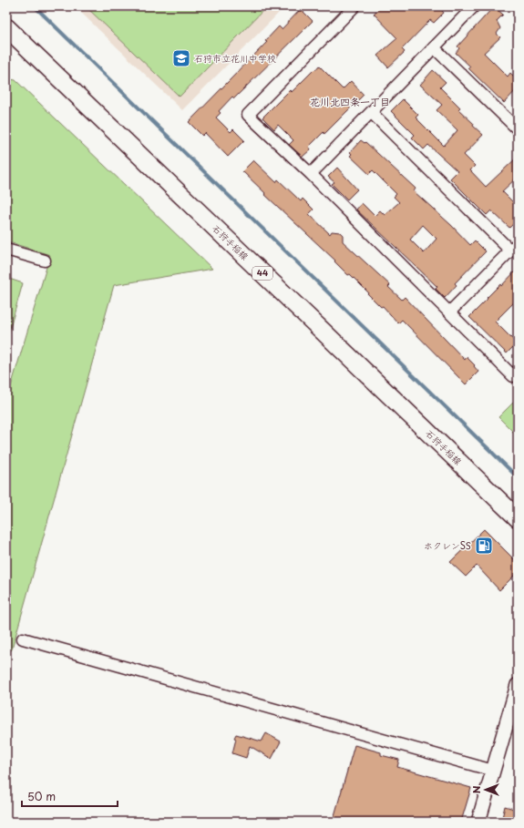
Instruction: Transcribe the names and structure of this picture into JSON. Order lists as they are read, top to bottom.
{
  "streets": {
    "main road": ["石狩手稲線", "44"]
  },
  "districts": ["花川北四条一丁目"],
  "places": {
    "school or university": ["石狩市立花川中学校"],
    "fuel station": ["ホクレンSS"]
  },
  "scale_bar": "50 m",
  "north": "left"
}
